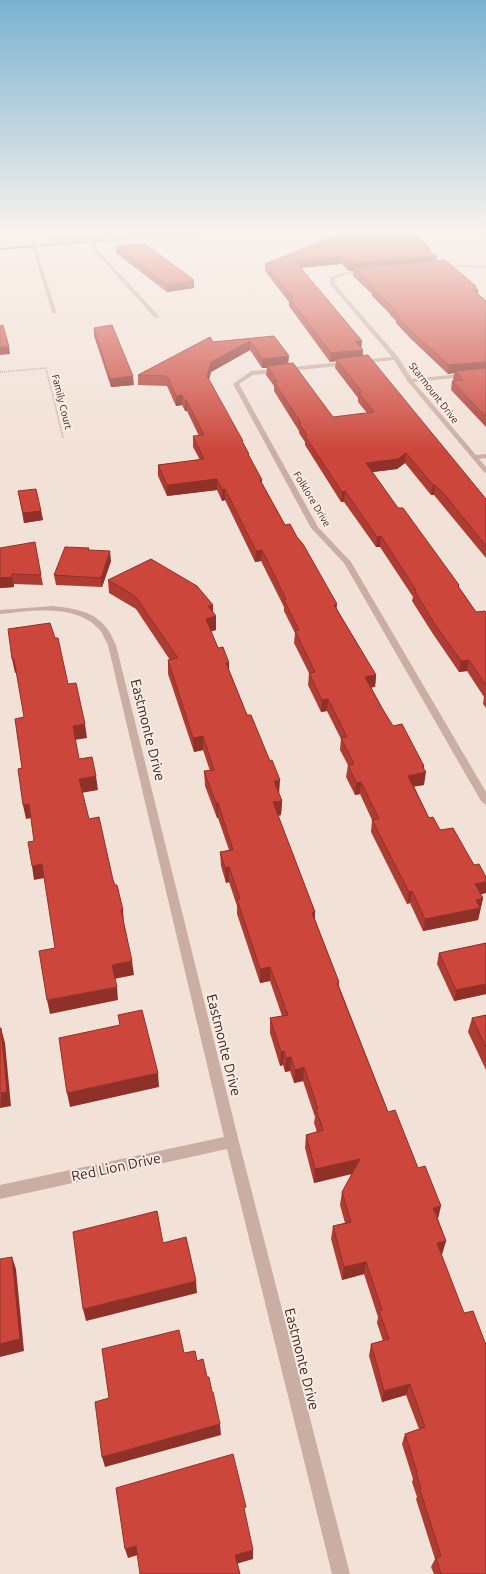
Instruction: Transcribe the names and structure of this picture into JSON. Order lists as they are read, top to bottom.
{
  "streets": {
    "street": [
      "Starmount Drive",
      "Folklore Drive",
      "Eastmonte Drive",
      "Red Lion Drive"
    ],
    "path": ["Family Court"]
  },
  "crossings": [
    ["Starmount Drive", "Folklore Drive"],
    ["Eastmonte Drive", "Red Lion Drive"]
  ]
}
